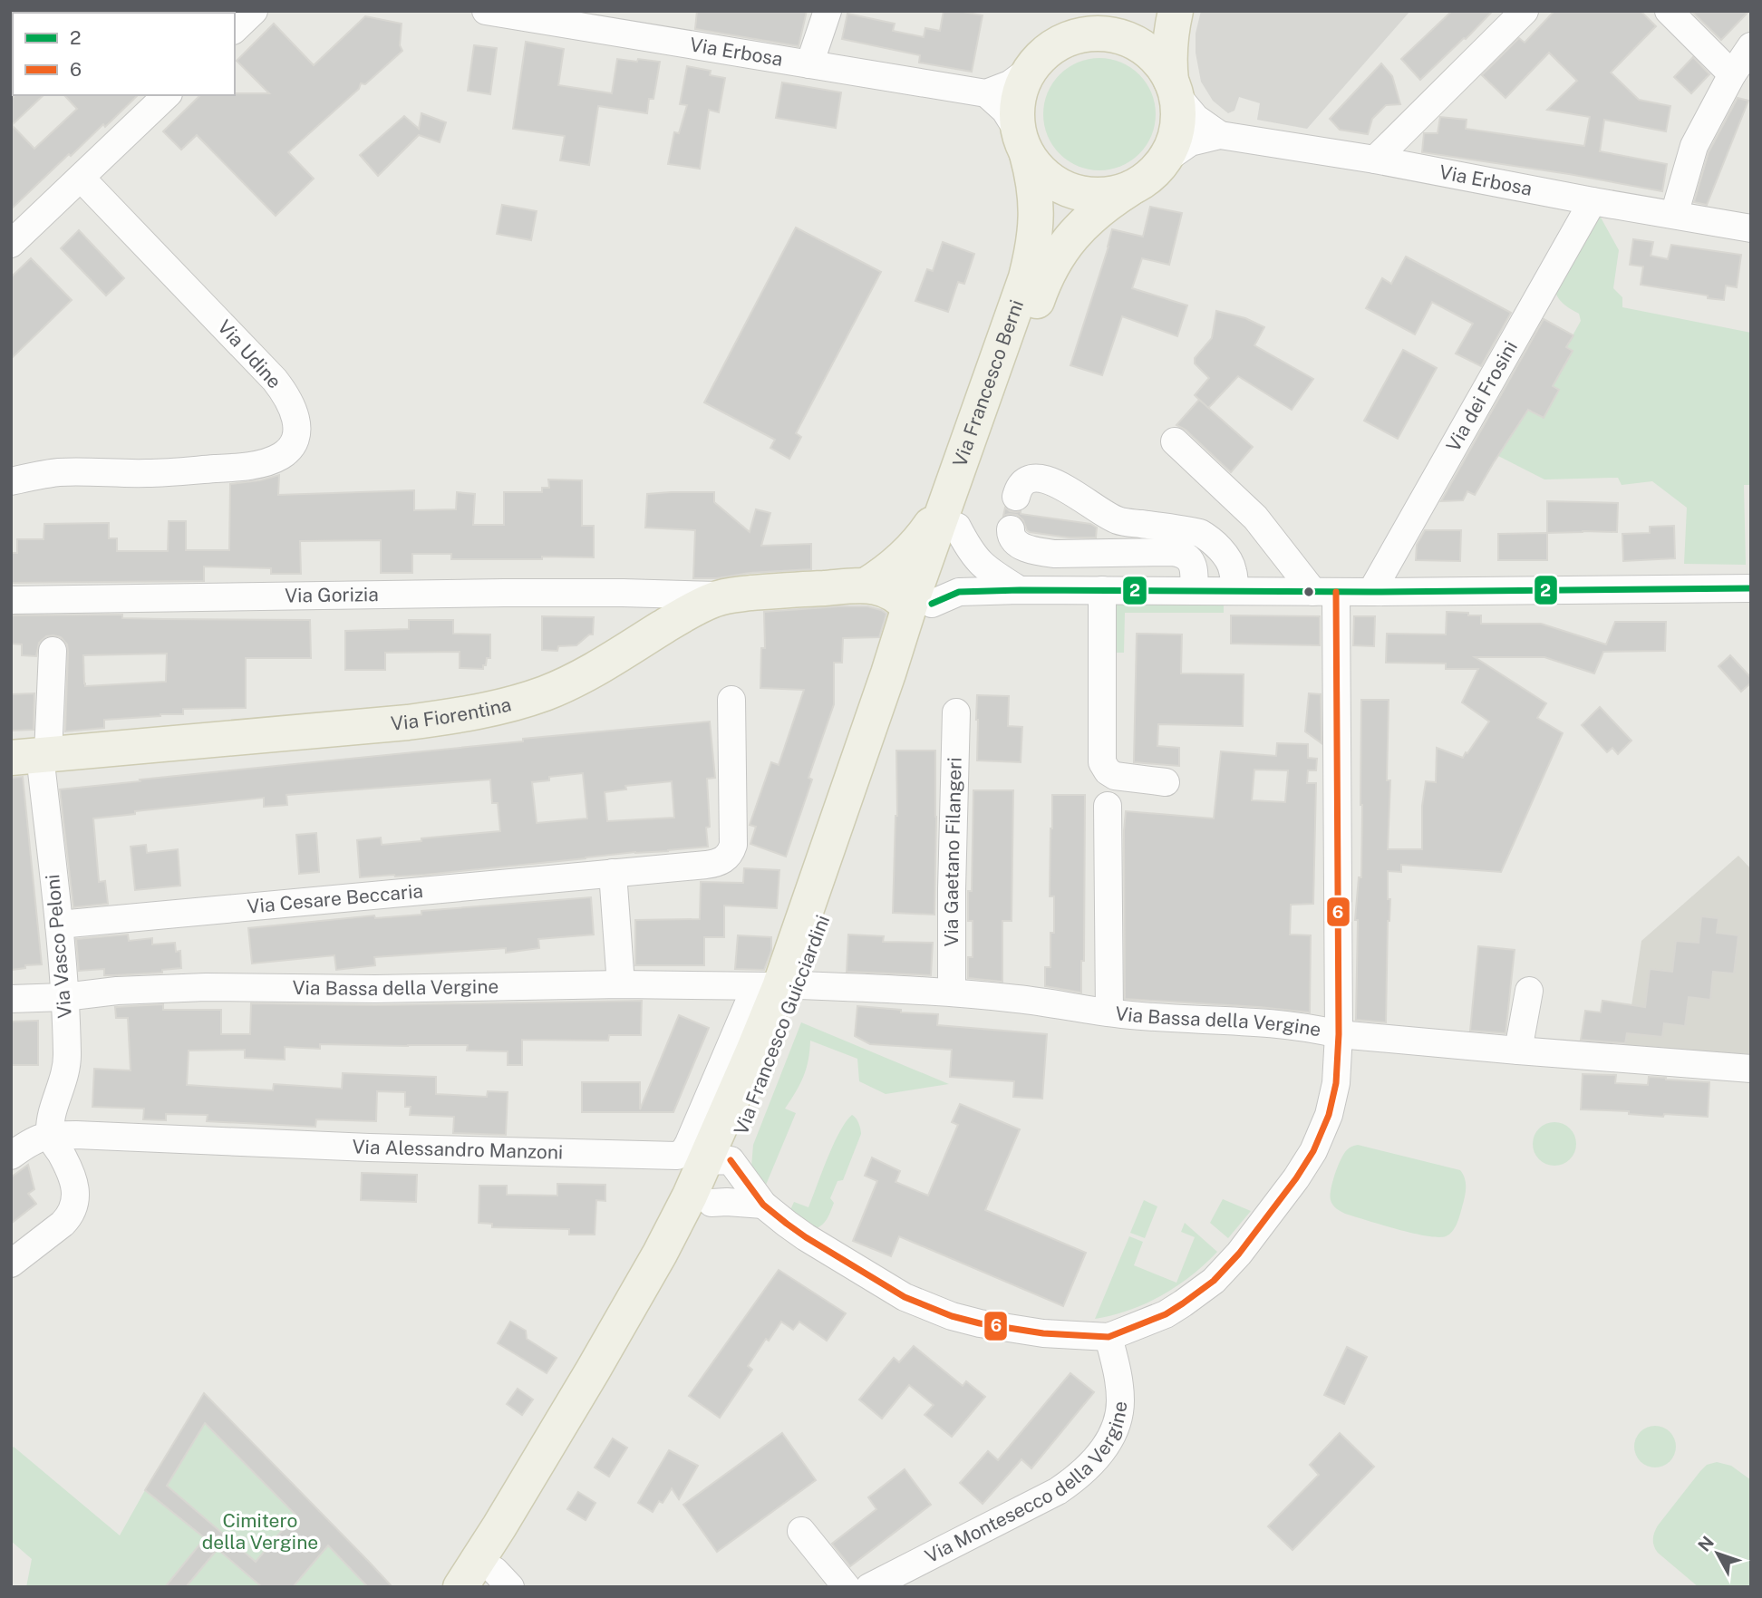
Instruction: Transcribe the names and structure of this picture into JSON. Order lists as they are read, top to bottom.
{
  "streets": {
    "main road": ["Via Francesco Berni", "Via Fiorentina", "Via Francesco Guicciardini"],
    "street": [
      "Via Erbosa",
      "Via Udine",
      "Via dei Frosini",
      "Via Gorizia",
      "Via Gaetano Filangeri",
      "Via Cesare Beccaria",
      "Via Vasco Peloni",
      "Via Bassa della Vergine",
      "Via Alessandro Manzoni",
      "Via Montesecco della Vergine"
    ]
  },
  "crossings": [
    ["Via Erbosa", "Via Francesco Berni"],
    ["Via Erbosa", "Via dei Frosini"],
    ["Via Francesco Berni", "Via Fiorentina"],
    ["Via Francesco Berni", "Via Francesco Guicciardini"],
    ["Via Gorizia", "Via Fiorentina"],
    ["Via Fiorentina", "Via Vasco Peloni"],
    ["Via Fiorentina", "Via Francesco Guicciardini"],
    ["Via Gaetano Filangeri", "Via Bassa della Vergine"],
    ["Via Cesare Beccaria", "Via Vasco Peloni"],
    ["Via Vasco Peloni", "Via Bassa della Vergine"],
    ["Via Vasco Peloni", "Via Alessandro Manzoni"],
    ["Via Bassa della Vergine", "Via Francesco Guicciardini"],
    ["Via Bassa della Vergine", "Via Alessandro Manzoni"],
    ["Via Francesco Guicciardini", "Via Alessandro Manzoni"]
  ],
  "parks": ["Cimitero della Vergine"],
  "lines": ["transit line 2", "transit line 6"],
  "legend": ["2", "6"],
  "north": "top left"
}
